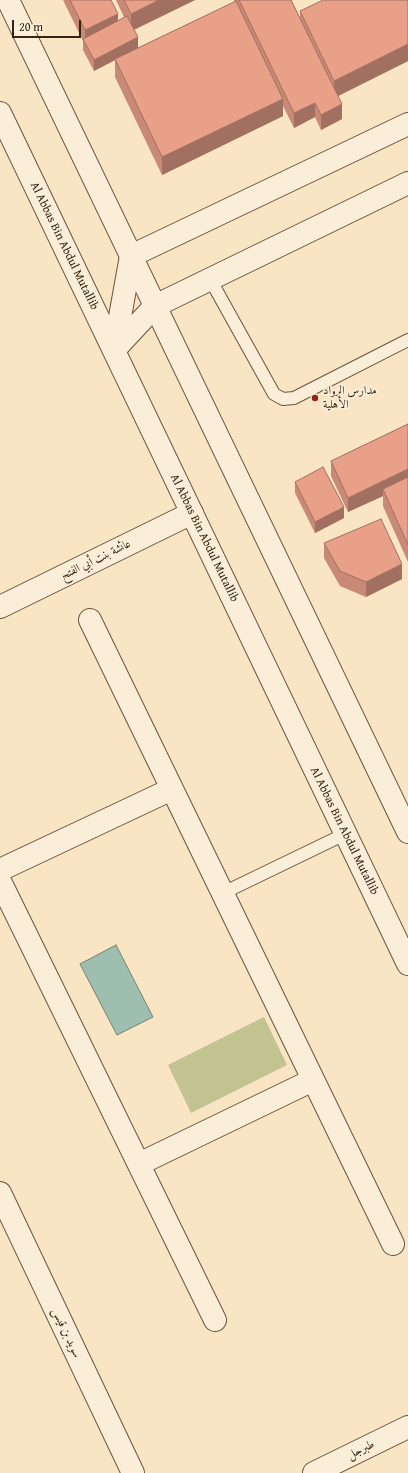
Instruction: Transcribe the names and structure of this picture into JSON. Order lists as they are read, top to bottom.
{
  "streets": {
    "street": [
      "Al Abbas Bin Abdul Mutallib",
      "عائشة بنت أبي الفتح",
      "سويد بن قيس",
      "طبرجل"
    ]
  },
  "crossings": [
    ["Al Abbas Bin Abdul Mutallib", "عائشة بنت أبي الفتح"]
  ],
  "places": ["مدارس الرواد الأهلية"],
  "scale_bar": "20 m"
}
